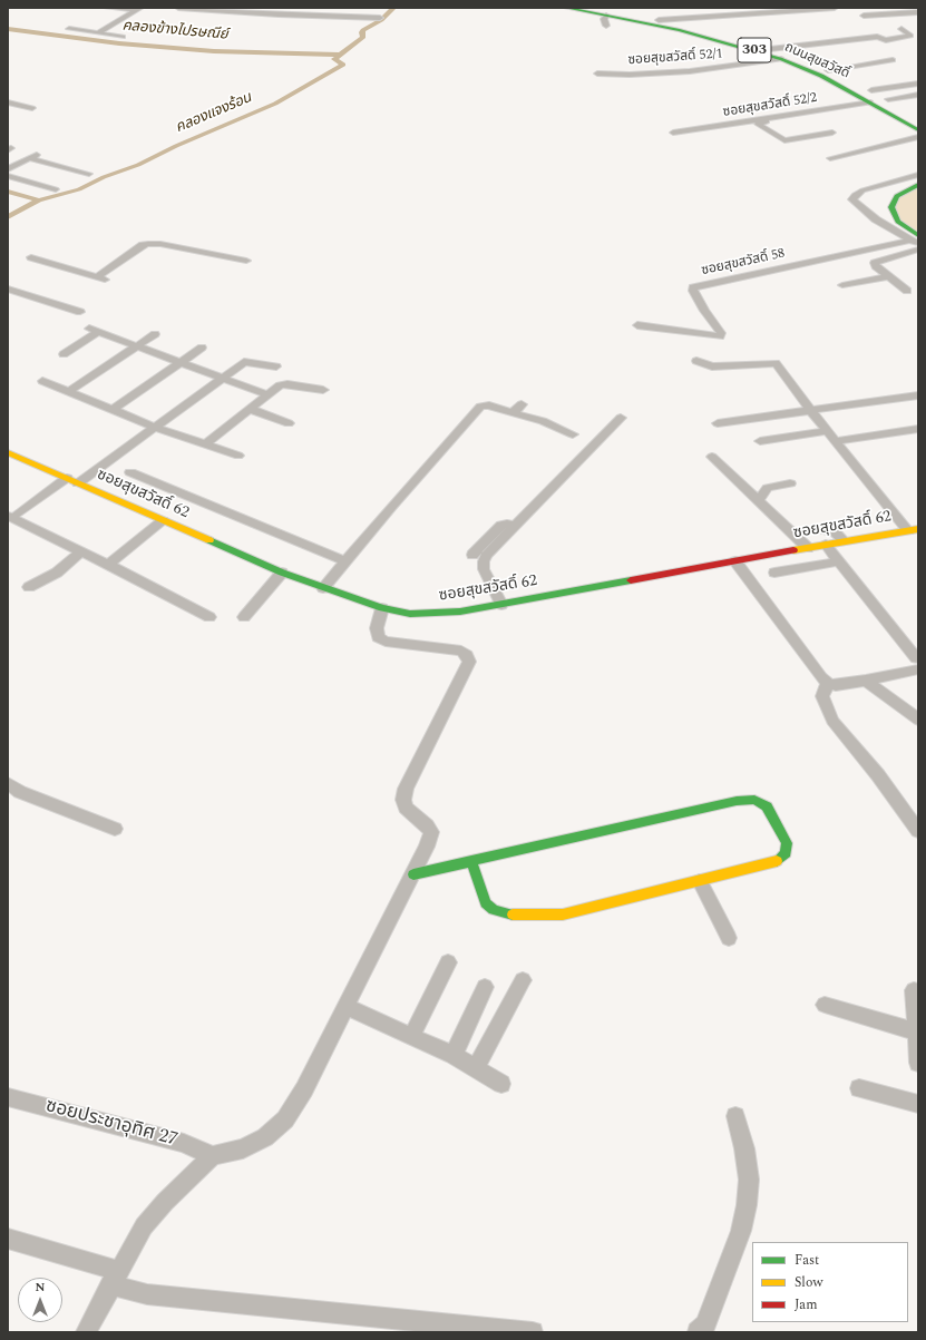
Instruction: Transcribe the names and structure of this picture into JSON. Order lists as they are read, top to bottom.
{
  "streets": {
    "main road": ["303", "ถนนสุขสวัสดิ์", "ซอยสุขสวัสดิ์ 62"],
    "street": [
      "ซอยสุขสวัสดิ์ 52/1",
      "ซอยสุขสวัสดิ์ 52/2",
      "ซอยสุขสวัสดิ์ 58",
      "ซอยประชาอุทิศ 27"
    ]
  },
  "crossings": [
    ["ซอยสุขสวัสดิ์ 52/1", "ถนนสุขสวัสดิ์"],
    ["ถนนสุขสวัสดิ์", "ซอยสุขสวัสดิ์ 52/2"]
  ],
  "water": ["คลองข้างไปรษณีย์", "คลองแจงร้อน"],
  "legend": ["Fast", "Slow", "Jam"],
  "north": "top"
}
